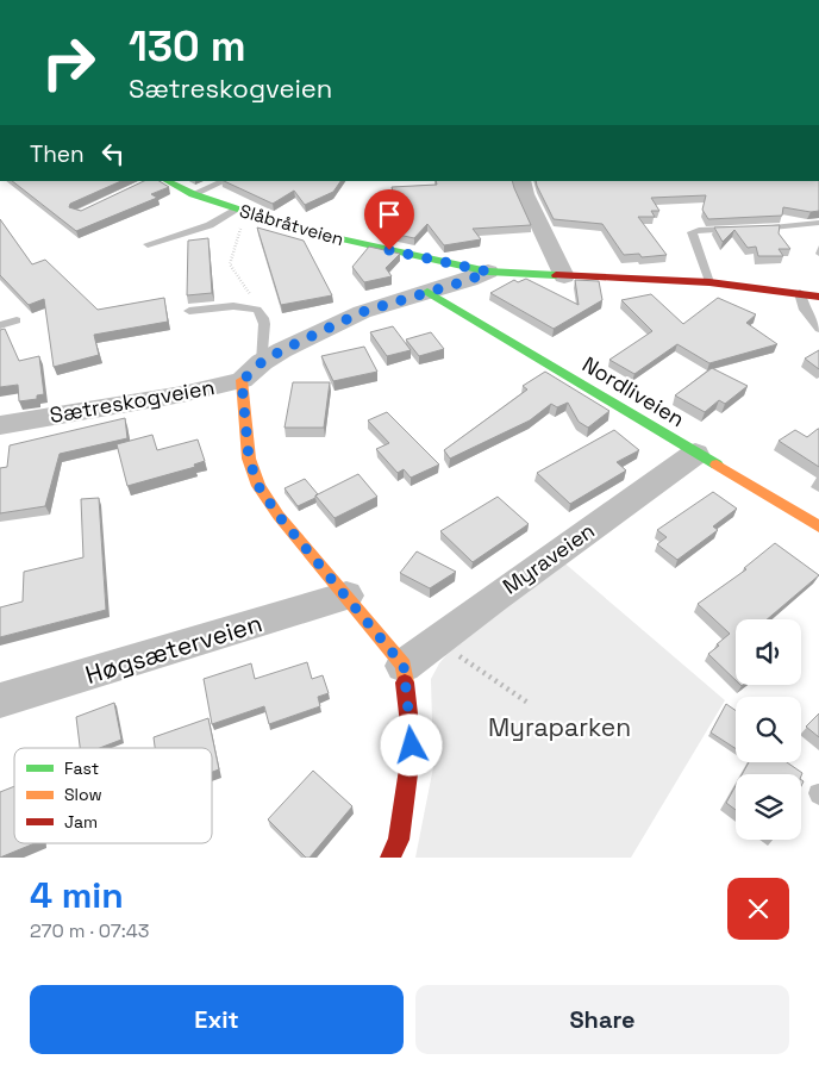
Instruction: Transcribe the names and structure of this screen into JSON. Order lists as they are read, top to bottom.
{
  "streets": {
    "street": [
      "Slåbråtveien",
      "Nordliveien",
      "Sætreskogveien",
      "Myraveien",
      "Høgsæterveien"
    ]
  },
  "crossings": [
    ["Slåbråtveien", "Sætreskogveien"],
    ["Nordliveien", "Sætreskogveien"],
    ["Nordliveien", "Myraveien"]
  ],
  "parks": ["Myraparken"],
  "legend": ["Fast", "Slow", "Jam"],
  "page": {
    "turn": ["130 m", "Sætreskogveien"],
    "then": "Then",
    "heading": ["4 min", "270 m · 07:43"],
    "buttons": ["Exit", "Share"]
  }
}
